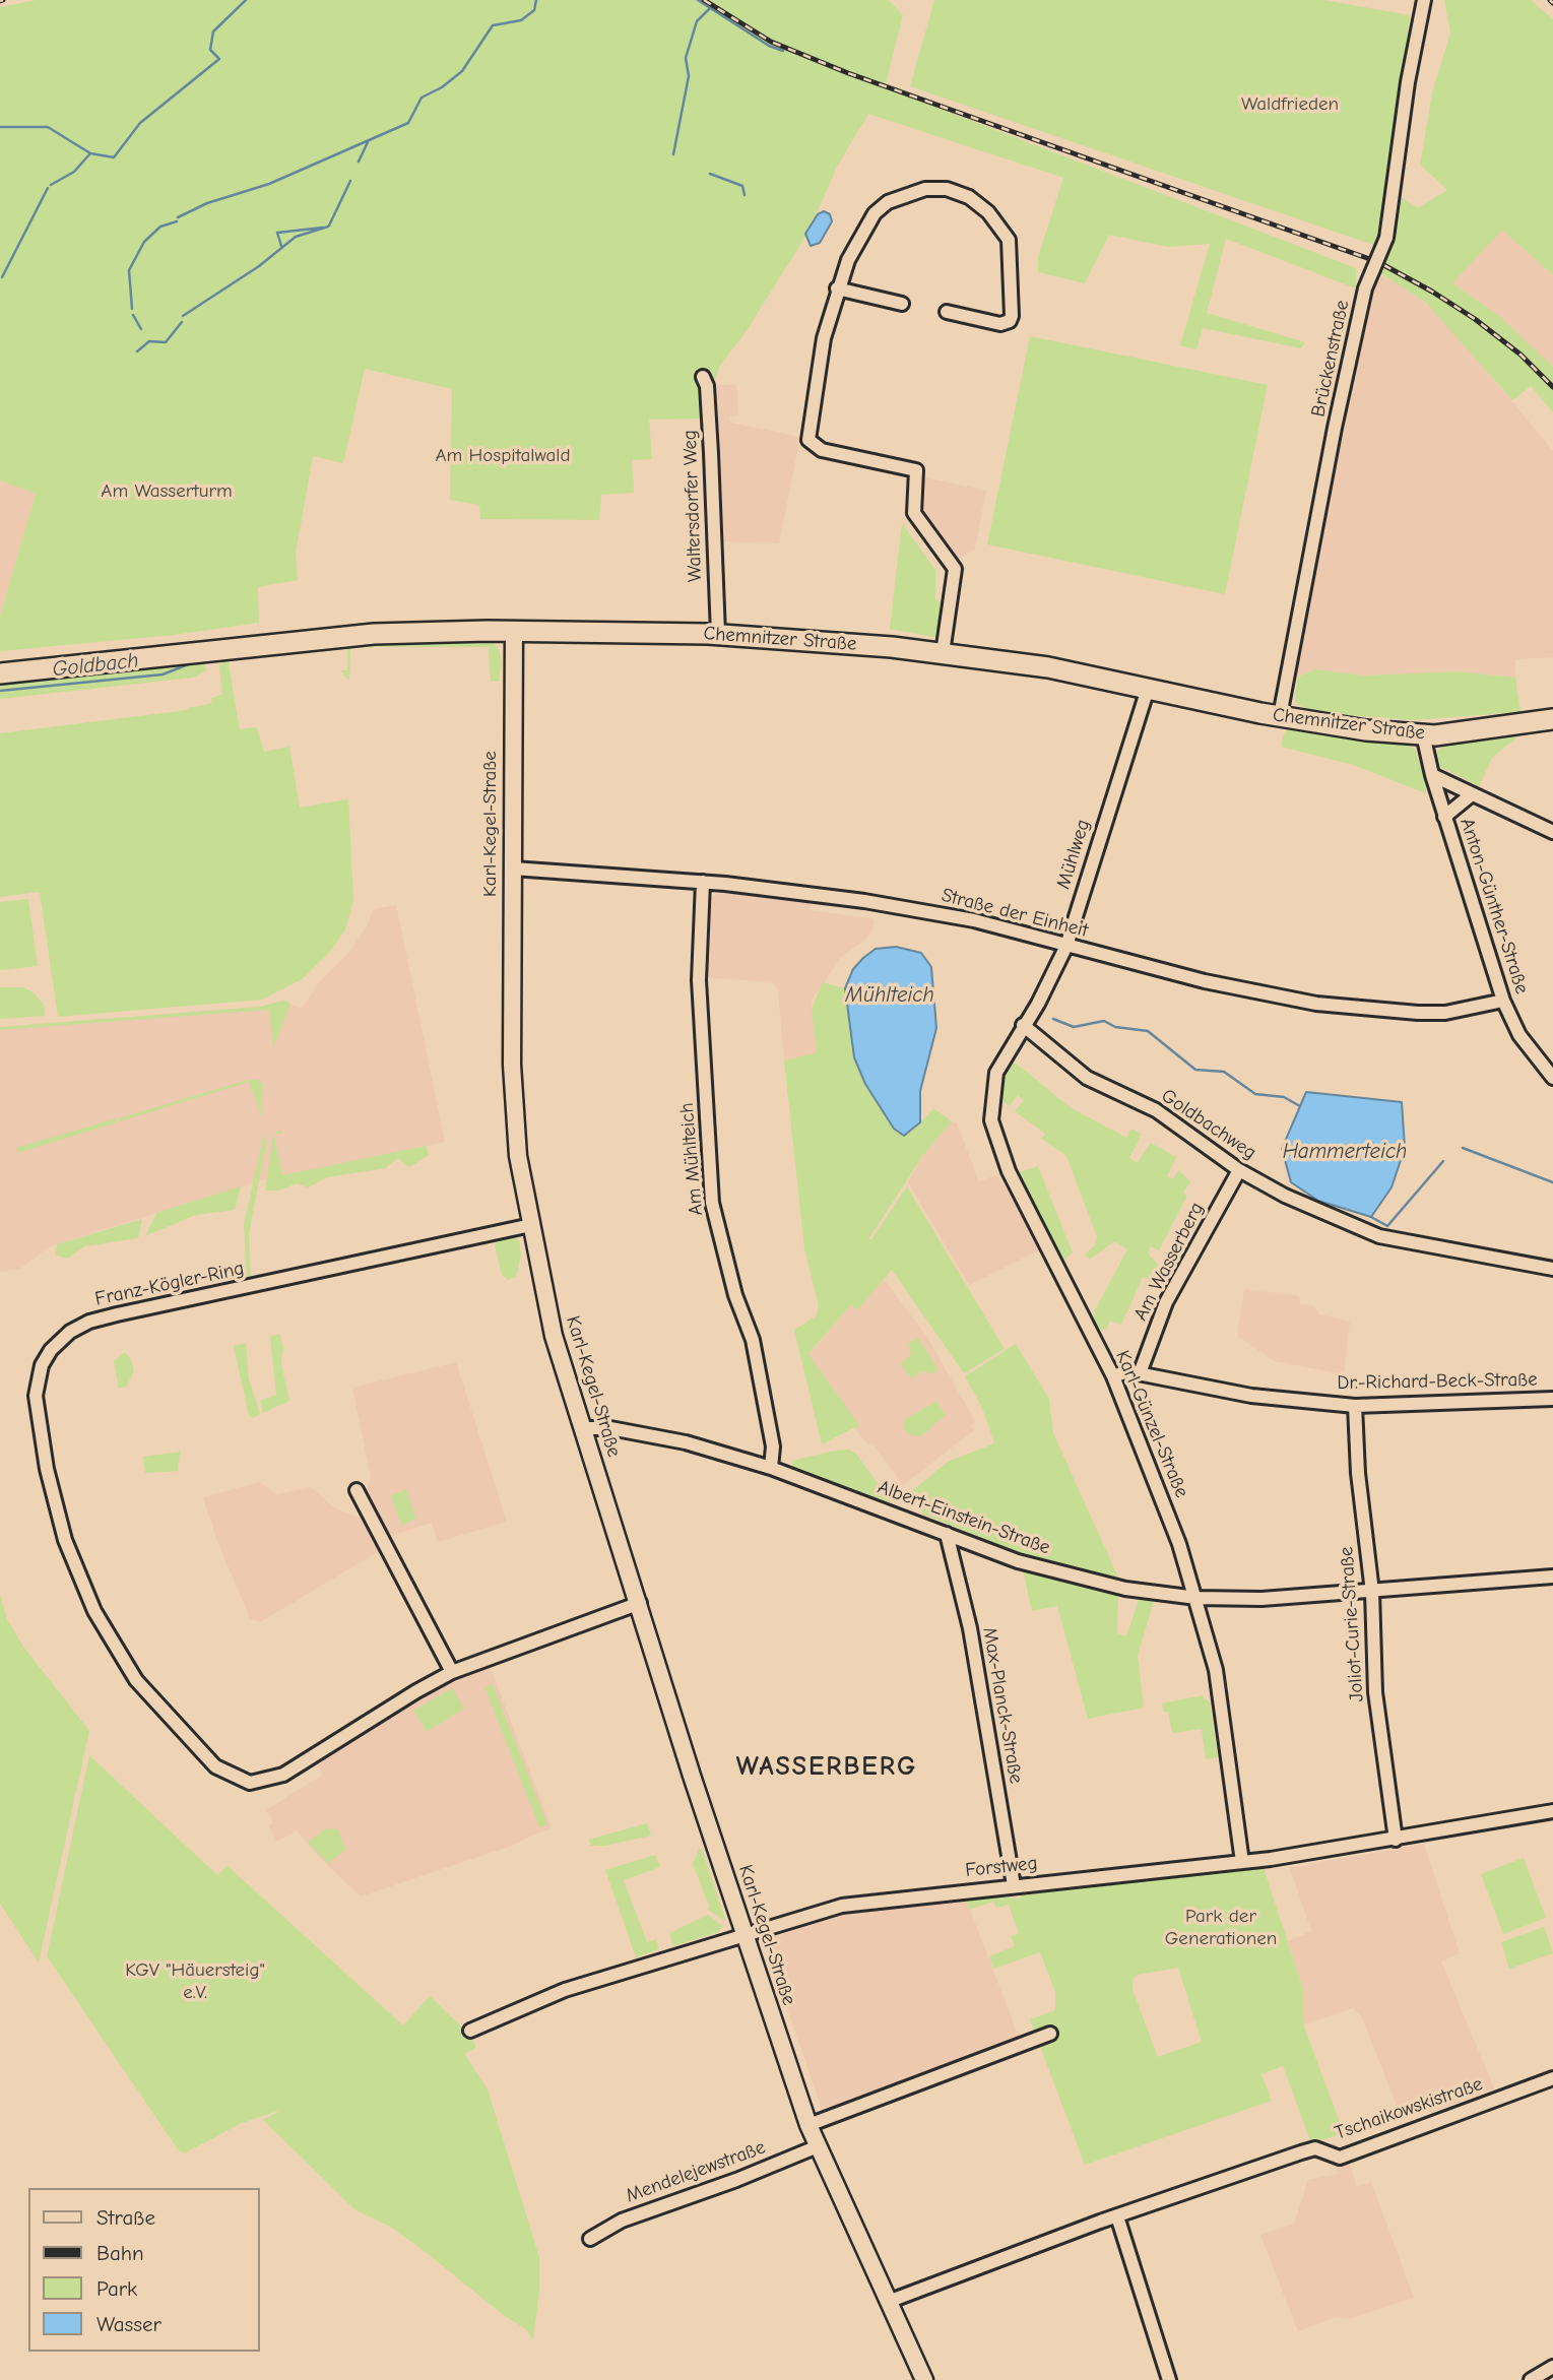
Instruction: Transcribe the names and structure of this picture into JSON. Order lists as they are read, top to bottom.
{
  "streets": {
    "main road": ["Chemnitzer Straße"],
    "street": [
      "Brückenstraße",
      "Waltersdorfer Weg",
      "Karl-Kegel-Straße",
      "Mühlweg",
      "Anton-Günther-Straße",
      "Straße der Einheit",
      "Goldbachweg",
      "Am Mühlteich",
      "Am Wasserberg",
      "Franz-Kögler-Ring",
      "Dr.-Richard-Beck-Straße",
      "Karl-Günzel-Straße",
      "Albert-Einstein-Straße",
      "Joliot-Curie-Straße",
      "Max-Planck-Straße",
      "Forstweg",
      "Tschaikowskistraße",
      "Mendelejewstraße"
    ]
  },
  "crossings": [
    ["Brückenstraße", "Chemnitzer Straße"],
    ["Waltersdorfer Weg", "Chemnitzer Straße"],
    ["Chemnitzer Straße", "Karl-Kegel-Straße"],
    ["Chemnitzer Straße", "Mühlweg"],
    ["Chemnitzer Straße", "Anton-Günther-Straße"],
    ["Karl-Kegel-Straße", "Straße der Einheit"],
    ["Karl-Kegel-Straße", "Franz-Kögler-Ring"],
    ["Karl-Kegel-Straße", "Albert-Einstein-Straße"],
    ["Karl-Kegel-Straße", "Forstweg"],
    ["Karl-Kegel-Straße", "Tschaikowskistraße"],
    ["Karl-Kegel-Straße", "Mendelejewstraße"],
    ["Mühlweg", "Straße der Einheit"],
    ["Mühlweg", "Goldbachweg"],
    ["Mühlweg", "Karl-Günzel-Straße"],
    ["Anton-Günther-Straße", "Straße der Einheit"],
    ["Straße der Einheit", "Am Mühlteich"],
    ["Goldbachweg", "Am Wasserberg"],
    ["Goldbachweg", "Karl-Günzel-Straße"],
    ["Am Mühlteich", "Albert-Einstein-Straße"],
    ["Am Wasserberg", "Dr.-Richard-Beck-Straße"],
    ["Dr.-Richard-Beck-Straße", "Karl-Günzel-Straße"],
    ["Dr.-Richard-Beck-Straße", "Joliot-Curie-Straße"],
    ["Karl-Günzel-Straße", "Albert-Einstein-Straße"],
    ["Karl-Günzel-Straße", "Forstweg"],
    ["Albert-Einstein-Straße", "Joliot-Curie-Straße"],
    ["Albert-Einstein-Straße", "Max-Planck-Straße"],
    ["Joliot-Curie-Straße", "Forstweg"],
    ["Max-Planck-Straße", "Forstweg"]
  ],
  "districts": ["WASSERBERG"],
  "water": ["Goldbach", "Mühlteich", "Hammerteich"],
  "parks": [
    "Waldfrieden",
    "Am Hospitalwald",
    "Am Wasserturm",
    "Park der Generationen",
    "KGV \"Häuersteig\" e.V."
  ],
  "legend": [
    "Straße",
    "Bahn",
    "Park",
    "Wasser"
  ]
}
